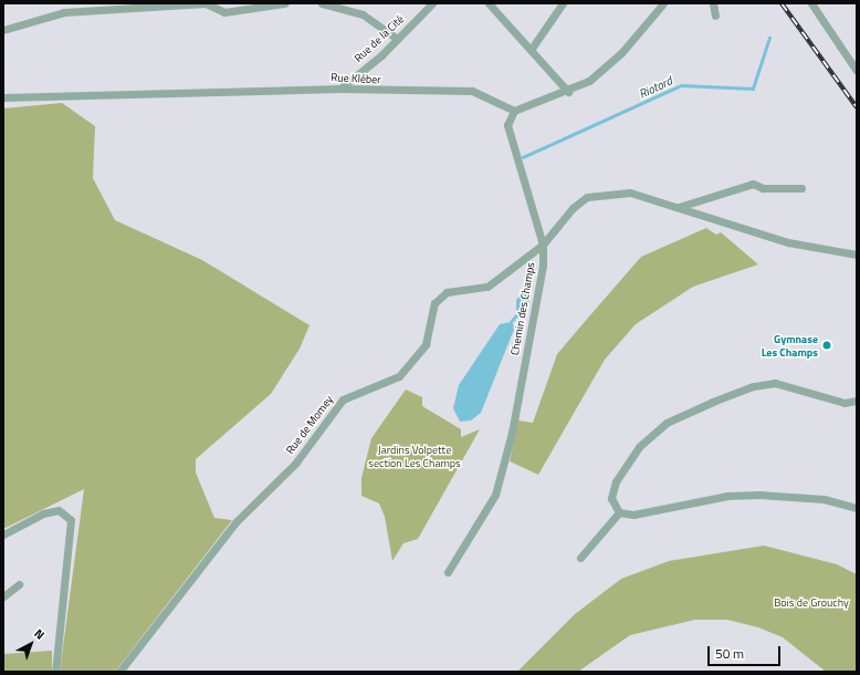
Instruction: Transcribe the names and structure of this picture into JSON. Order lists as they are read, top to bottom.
{
  "streets": {
    "street": [
      "Rue de la Cité",
      "Rue Kléber",
      "Chemin des Champs",
      "Rue de Momey"
    ]
  },
  "crossings": [
    ["Rue de la Cité", "Rue Kléber"],
    ["Rue Kléber", "Chemin des Champs"],
    ["Chemin des Champs", "Rue de Momey"]
  ],
  "water": ["Riotord"],
  "parks": ["Jardins Volpette section Les Champs", "Bois de Grouchy"],
  "places": ["Gymnase Les Champs"],
  "scale_bar": "50 m",
  "north": "top right"
}
